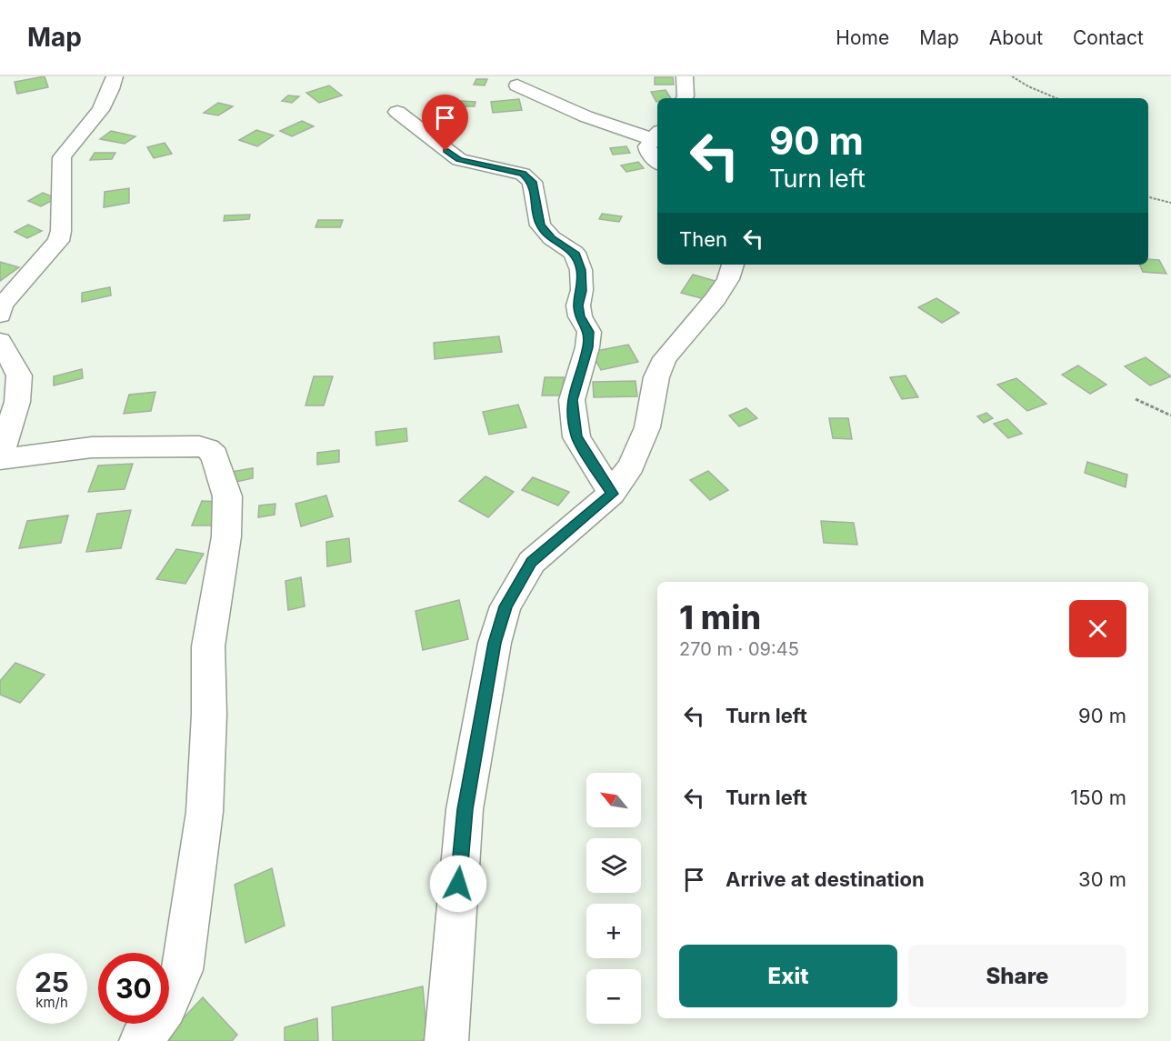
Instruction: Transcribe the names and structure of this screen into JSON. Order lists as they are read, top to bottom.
{
  "north": "top left",
  "page": {
    "header": "Map",
    "nav": [
      "Home",
      "Map",
      "About",
      "Contact"
    ],
    "turn": ["90 m", "Turn left"],
    "then": "Then",
    "heading": ["1 min", "270 m · 09:45"],
    "list": [
      {
        "name": "Turn left",
        "value": "90 m"
      },
      {
        "name": "Turn left",
        "value": "150 m"
      },
      {
        "name": "Arrive at destination",
        "value": "30 m"
      }
    ],
    "map_buttons": ["+", "−"],
    "buttons": ["Exit", "Share"],
    "speed": "25 km/h",
    "limit": "30"
  }
}
